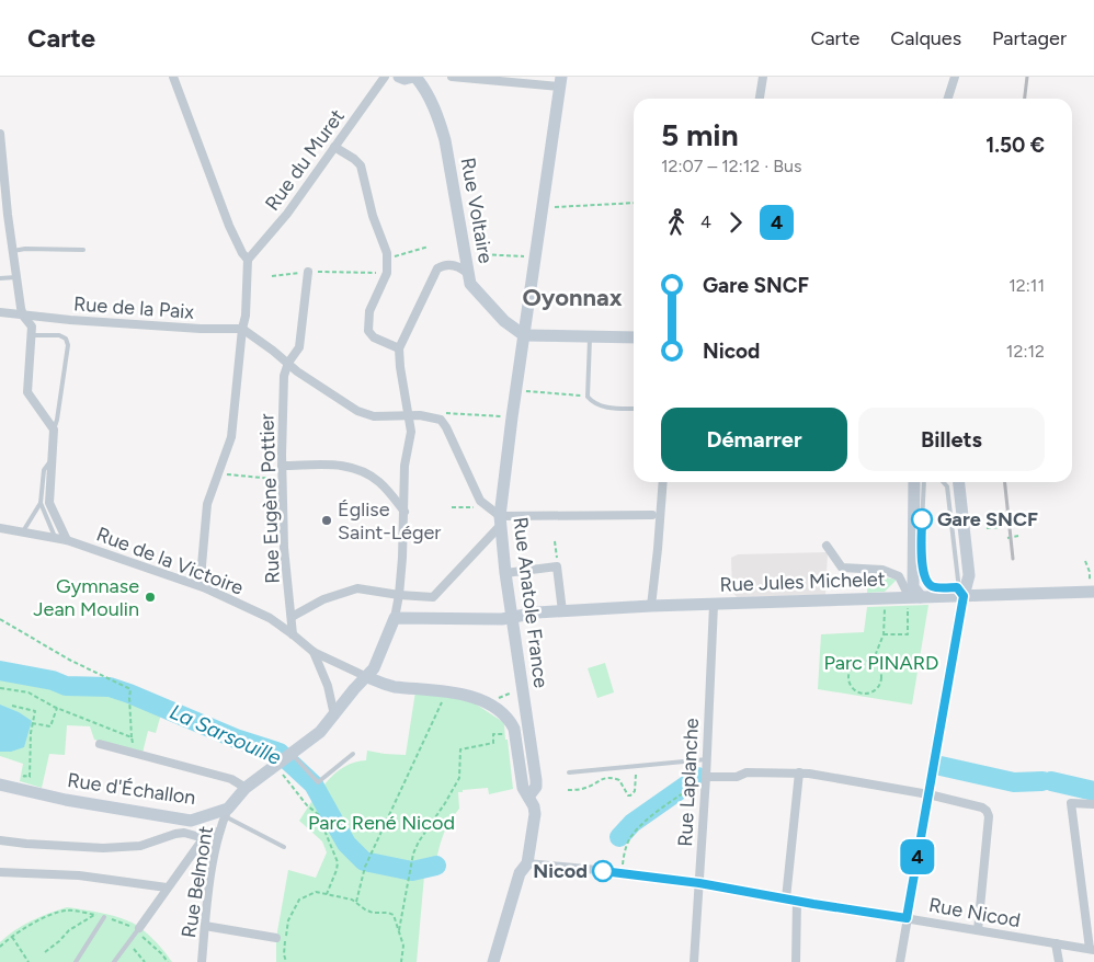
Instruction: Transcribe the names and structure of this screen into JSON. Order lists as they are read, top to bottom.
{
  "streets": {
    "main road": [
      "Rue Voltaire",
      "Rue Jules Michelet",
      "Rue Anatole France",
      "Rue d'Échallon"
    ],
    "street": [
      "Rue du Muret",
      "Rue de la Paix",
      "Rue Eugène Pottier",
      "Rue de la Victoire",
      "Rue Laplanche",
      "Rue Belmont",
      "Rue Nicod"
    ]
  },
  "crossings": [
    ["Rue Voltaire", "Rue Anatole France"],
    ["Rue Eugène Pottier", "Rue de la Victoire"],
    ["Rue Jules Michelet", "Rue Anatole France"],
    ["Rue Jules Michelet", "Rue Laplanche"],
    ["Rue Anatole France", "Rue Nicod"],
    ["Rue Laplanche", "Rue Nicod"],
    ["Rue d'Échallon", "Rue Belmont"]
  ],
  "districts": ["Oyonnax"],
  "water": ["La Sarsouille"],
  "parks": ["Parc PINARD", "Parc René Nicod"],
  "places": [
    "Gare SNCF",
    "Église Saint-Léger",
    "Gymnase Jean Moulin",
    "Nicod"
  ],
  "lines": ["bus line 4"],
  "page": {
    "header": "Carte",
    "nav": ["Carte", "Calques", "Partager"],
    "on_map": "4",
    "heading": ["5 min", "12:07 – 12:12 · Bus", "1.50 €"],
    "legs": ["4", "4"],
    "list": [
      {
        "name": "Gare SNCF",
        "value": "12:11"
      },
      {
        "name": "Nicod",
        "value": "12:12"
      }
    ],
    "buttons": ["Démarrer", "Billets"]
  }
}
